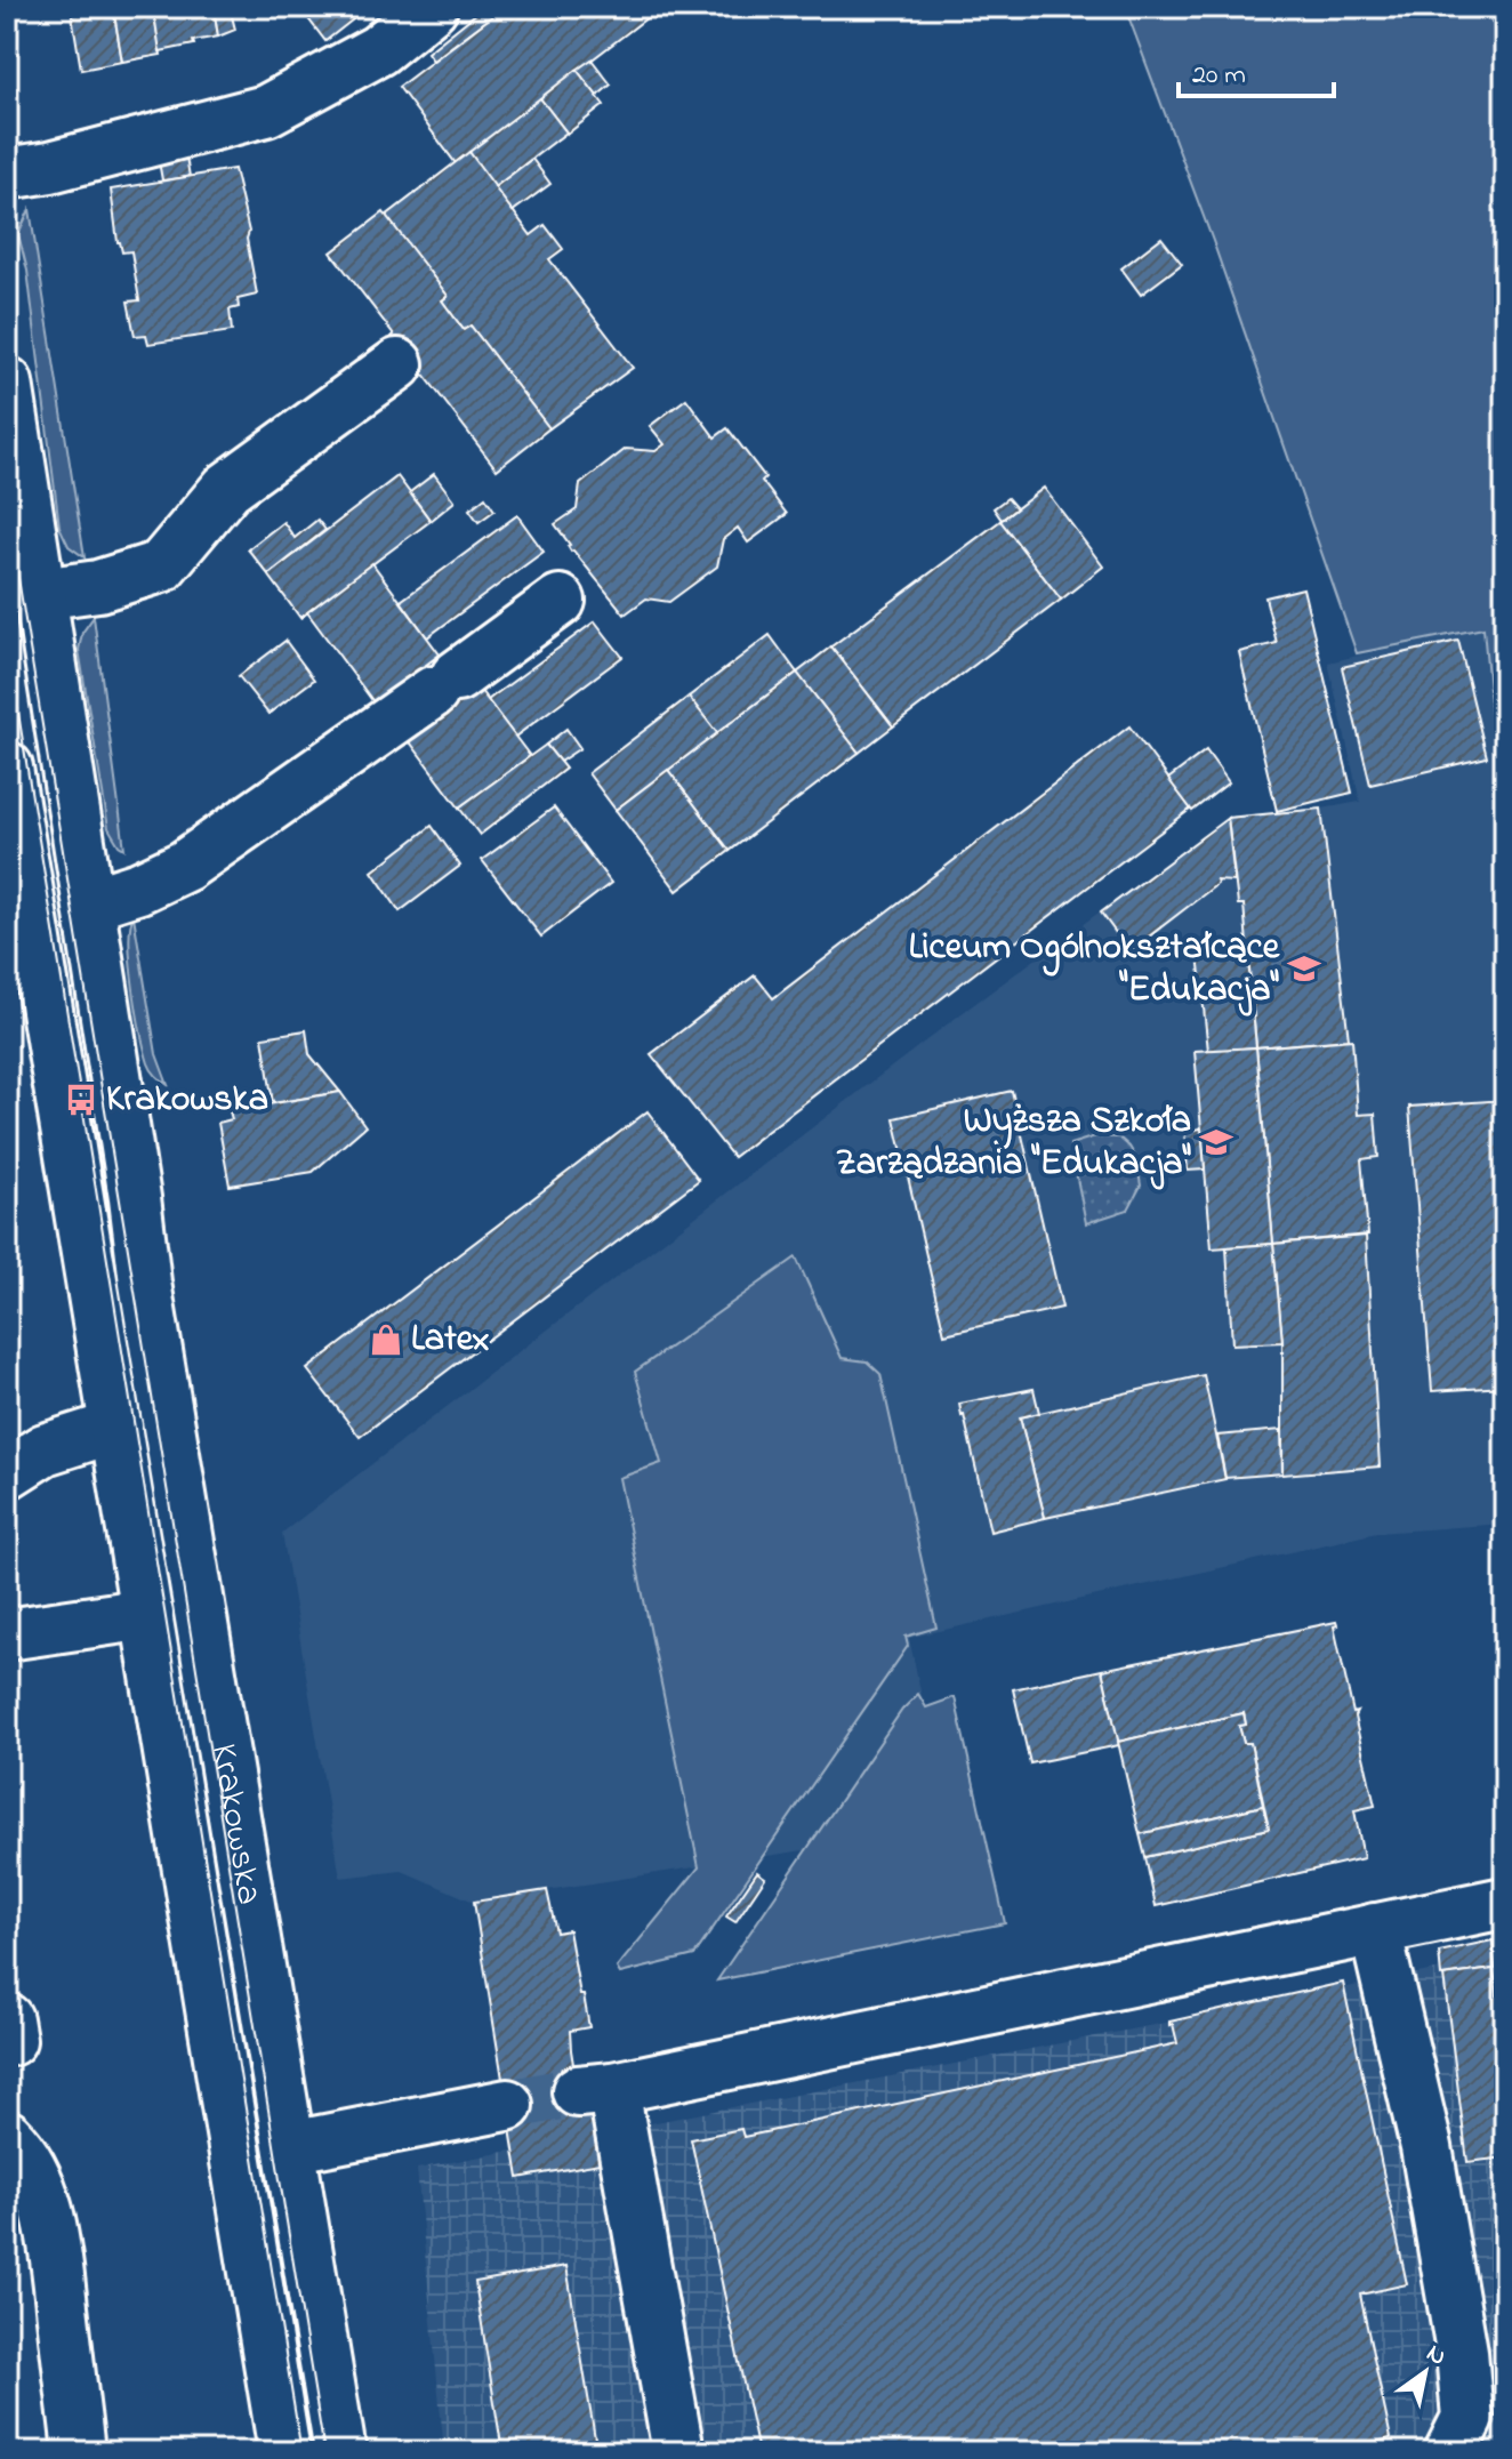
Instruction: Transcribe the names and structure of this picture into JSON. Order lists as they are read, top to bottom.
{
  "streets": {
    "main road": ["Krakowska"]
  },
  "places": {
    "school or university": ["Liceum Ogólnokształcące \"Edukacja\"", "Wyższa Szkoła Zarządzania \"Edukacja\""],
    "bus stop": ["Krakowska"],
    "shop": ["Latex"]
  },
  "scale_bar": "20 m",
  "north": "top right"
}
